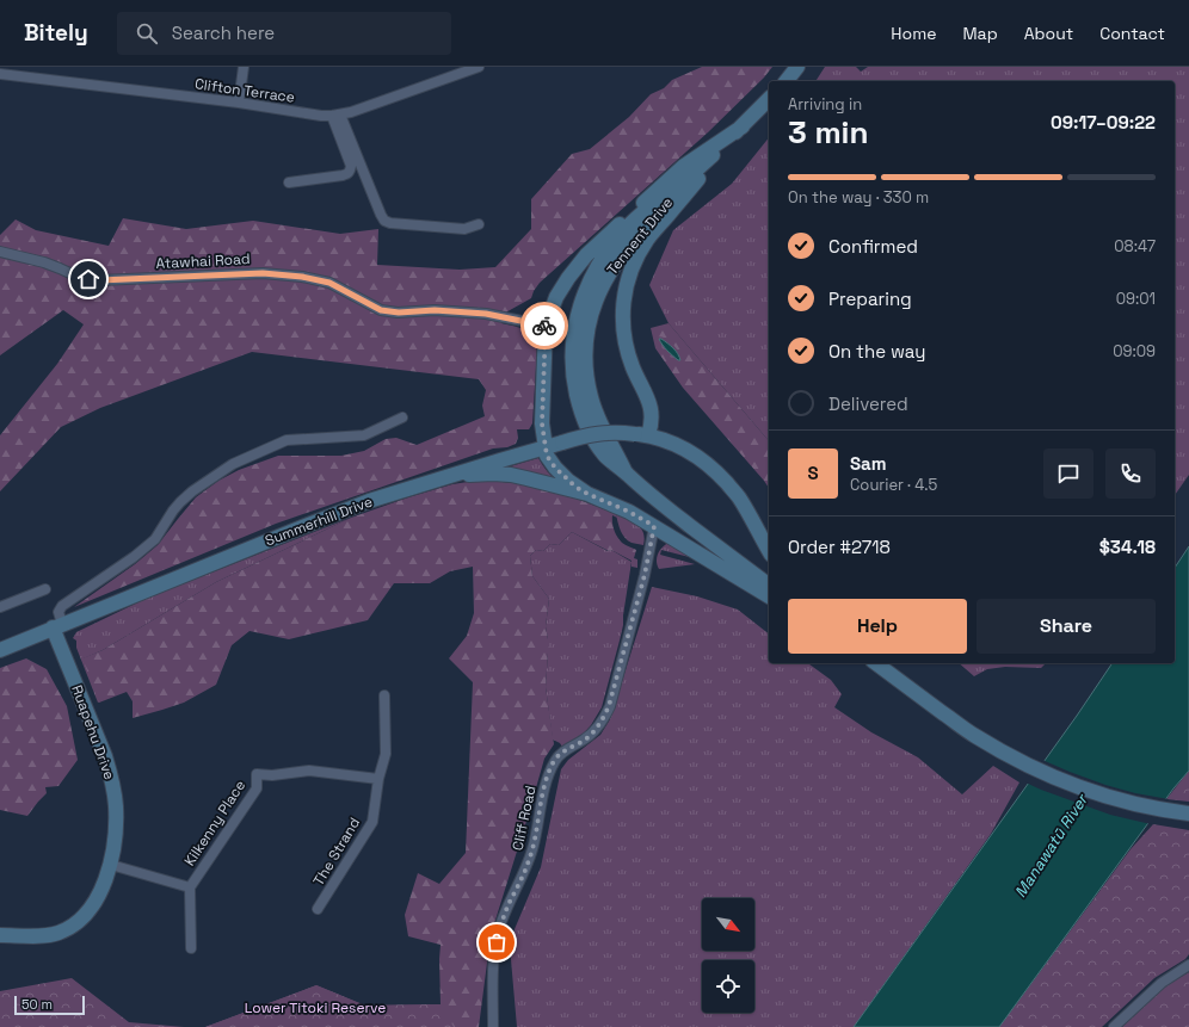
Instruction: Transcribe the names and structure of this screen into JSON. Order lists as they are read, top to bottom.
{
  "streets": {
    "main road": ["Tennent Drive", "Summerhill Drive", "Ruapehu Drive"],
    "street": [
      "Clifton Terrace",
      "Atawhai Road",
      "Cliff Road",
      "Kilkenny Place",
      "The Strand"
    ]
  },
  "crossings": [
    ["Summerhill Drive", "Ruapehu Drive"],
    ["Ruapehu Drive", "Kilkenny Place"],
    ["Kilkenny Place", "The Strand"]
  ],
  "water": ["Manawatū River"],
  "parks": ["Lower Titoki Reserve"],
  "scale_bar": "50 m",
  "north": "bottom right",
  "page": {
    "header": "Bitely",
    "search": "Search here",
    "nav": [
      "Home",
      "Map",
      "About",
      "Contact"
    ],
    "heading": ["3 min", "Arriving in", "09:17–09:22"],
    "panel": [
      "Sam",
      "Courier · 4.5",
      "Order #2718",
      "$34.18"
    ],
    "bar": "On the way · 330 m",
    "list": [
      ["Confirmed", "08:47"],
      ["Preparing", "09:01"],
      ["On the way", "09:09"],
      "Delivered"
    ],
    "round": "S",
    "buttons": ["Help", "Share"],
    "scale": "50 m"
  }
}
